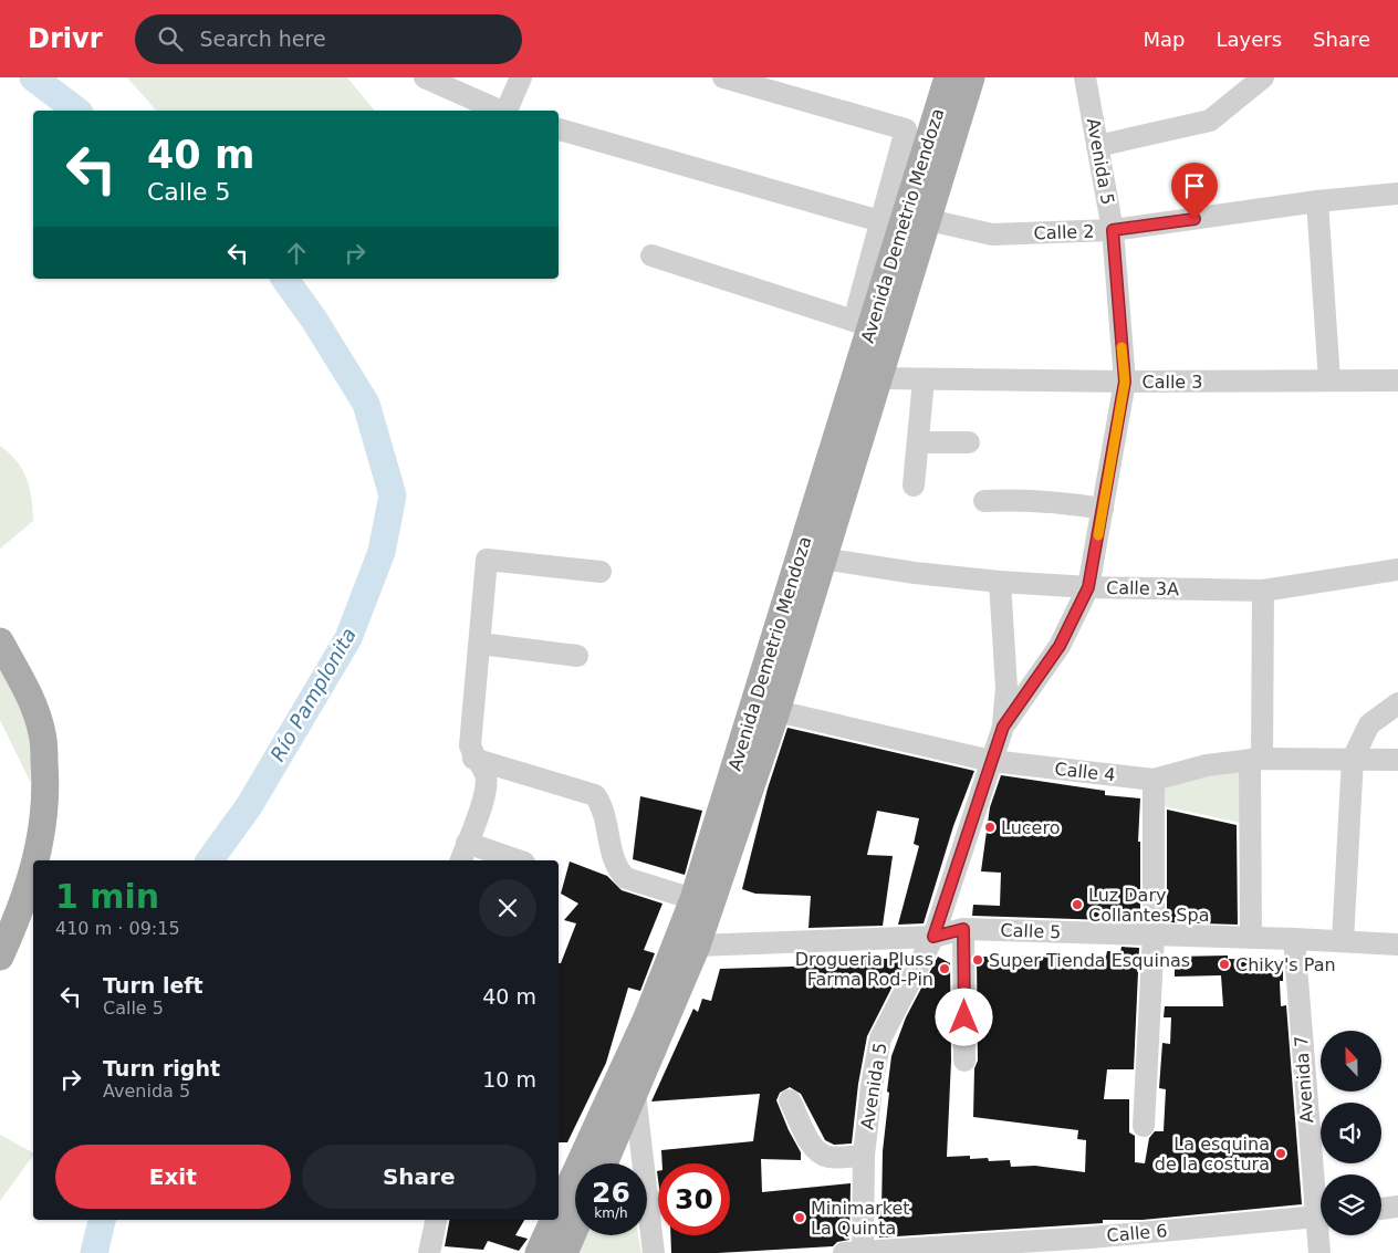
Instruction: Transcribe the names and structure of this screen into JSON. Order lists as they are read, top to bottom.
{
  "streets": {
    "main road": ["Avenida Demetrio Mendoza"],
    "street": [
      "Avenida 5",
      "Calle 2",
      "Calle 3",
      "Calle 3A",
      "Calle 4",
      "Calle 5",
      "Avenida 7",
      "Calle 6"
    ]
  },
  "crossings": [
    ["Avenida 5", "Calle 2"],
    ["Avenida 5", "Calle 3"],
    ["Avenida 5", "Calle 3A"],
    ["Avenida 5", "Calle 4"],
    ["Avenida 5", "Calle 5"],
    ["Avenida 5", "Calle 6"],
    ["Avenida Demetrio Mendoza", "Calle 2"],
    ["Avenida Demetrio Mendoza", "Calle 3"],
    ["Avenida Demetrio Mendoza", "Calle 3A"],
    ["Avenida Demetrio Mendoza", "Calle 4"],
    ["Avenida Demetrio Mendoza", "Calle 5"],
    ["Calle 5", "Avenida 7"]
  ],
  "water": ["Río Pamplonita"],
  "places": [
    "Lucero",
    "Luz Dary Collantes Spa",
    "Super Tienda Esquinas",
    "Chiky's Pan",
    "Drogueria Pluss Farma Rod-Pin",
    "La esquina de la costura",
    "Minimarket La Quinta"
  ],
  "north": "top",
  "page": {
    "header": "Drivr",
    "search": "Search here",
    "nav": ["Map", "Layers", "Share"],
    "turn": ["40 m", "Calle 5"],
    "heading": ["1 min", "410 m · 09:15"],
    "list": [
      {
        "name": "Turn left",
        "note": "Calle 5",
        "value": "40 m"
      },
      {
        "name": "Turn right",
        "note": "Avenida 5",
        "value": "10 m"
      }
    ],
    "buttons": ["Exit", "Share"],
    "speed": "26 km/h",
    "limit": "30"
  }
}
